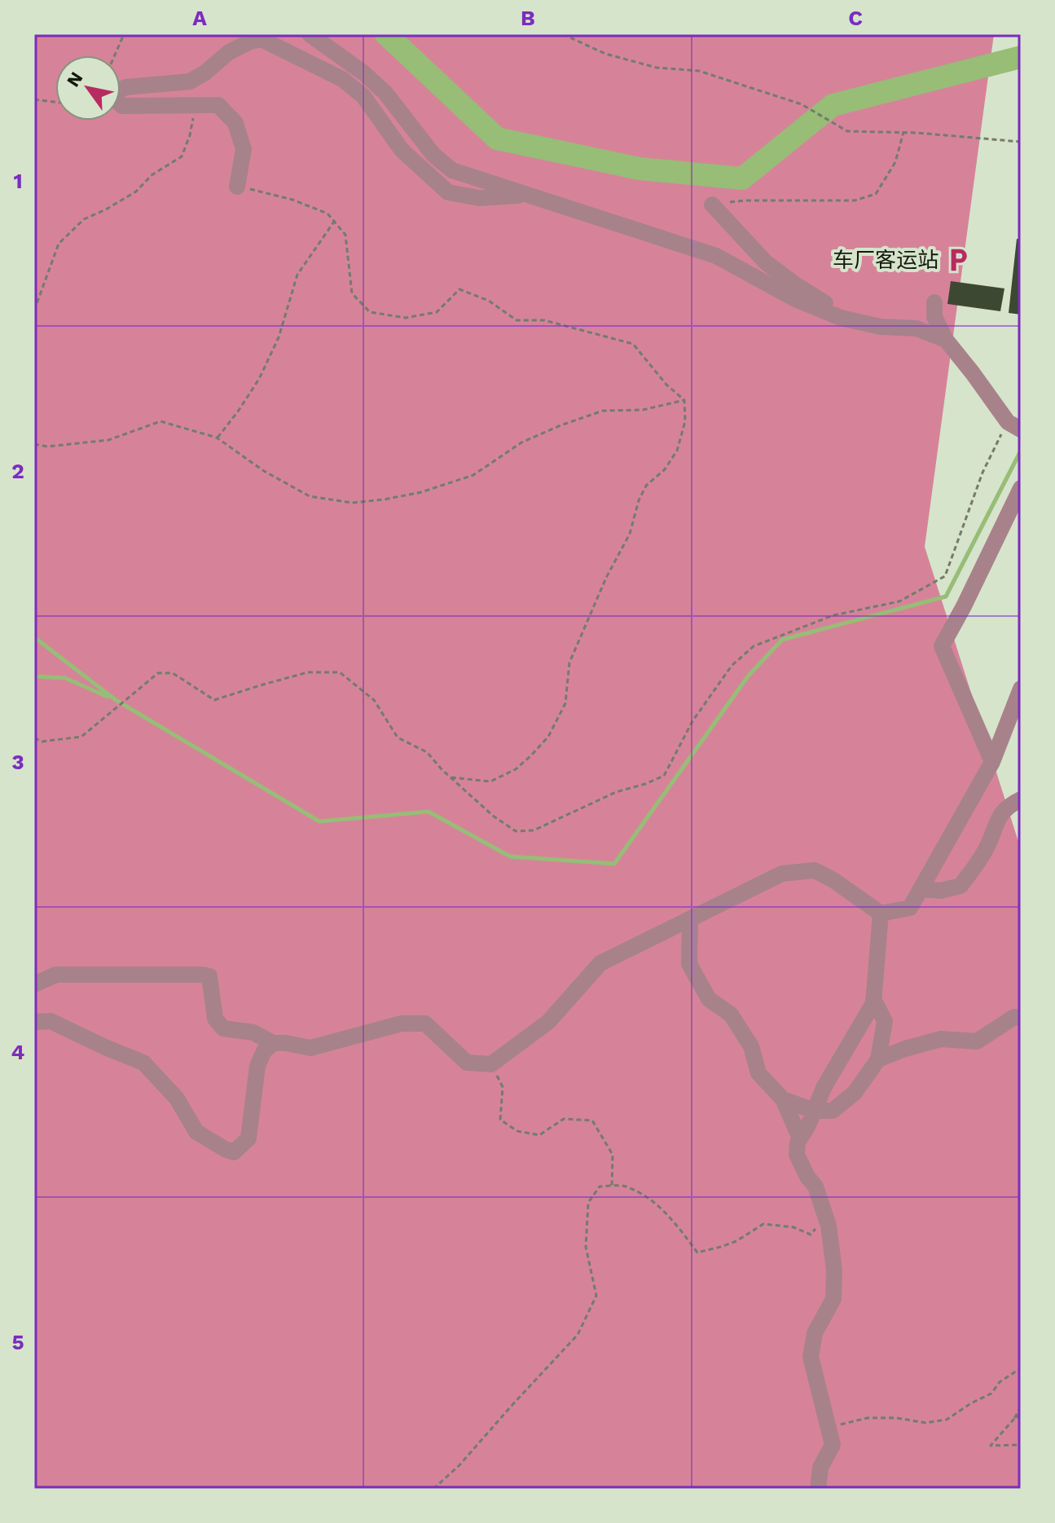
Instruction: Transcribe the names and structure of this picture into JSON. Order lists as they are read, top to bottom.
{
  "places": {
    "parking": ["车厂客运站"]
  },
  "north": "top left",
  "grid": {
    "columns": ["A", "B", "C"],
    "rows": [
      "1",
      "2",
      "3",
      "4",
      "5"
    ]
  }
}
